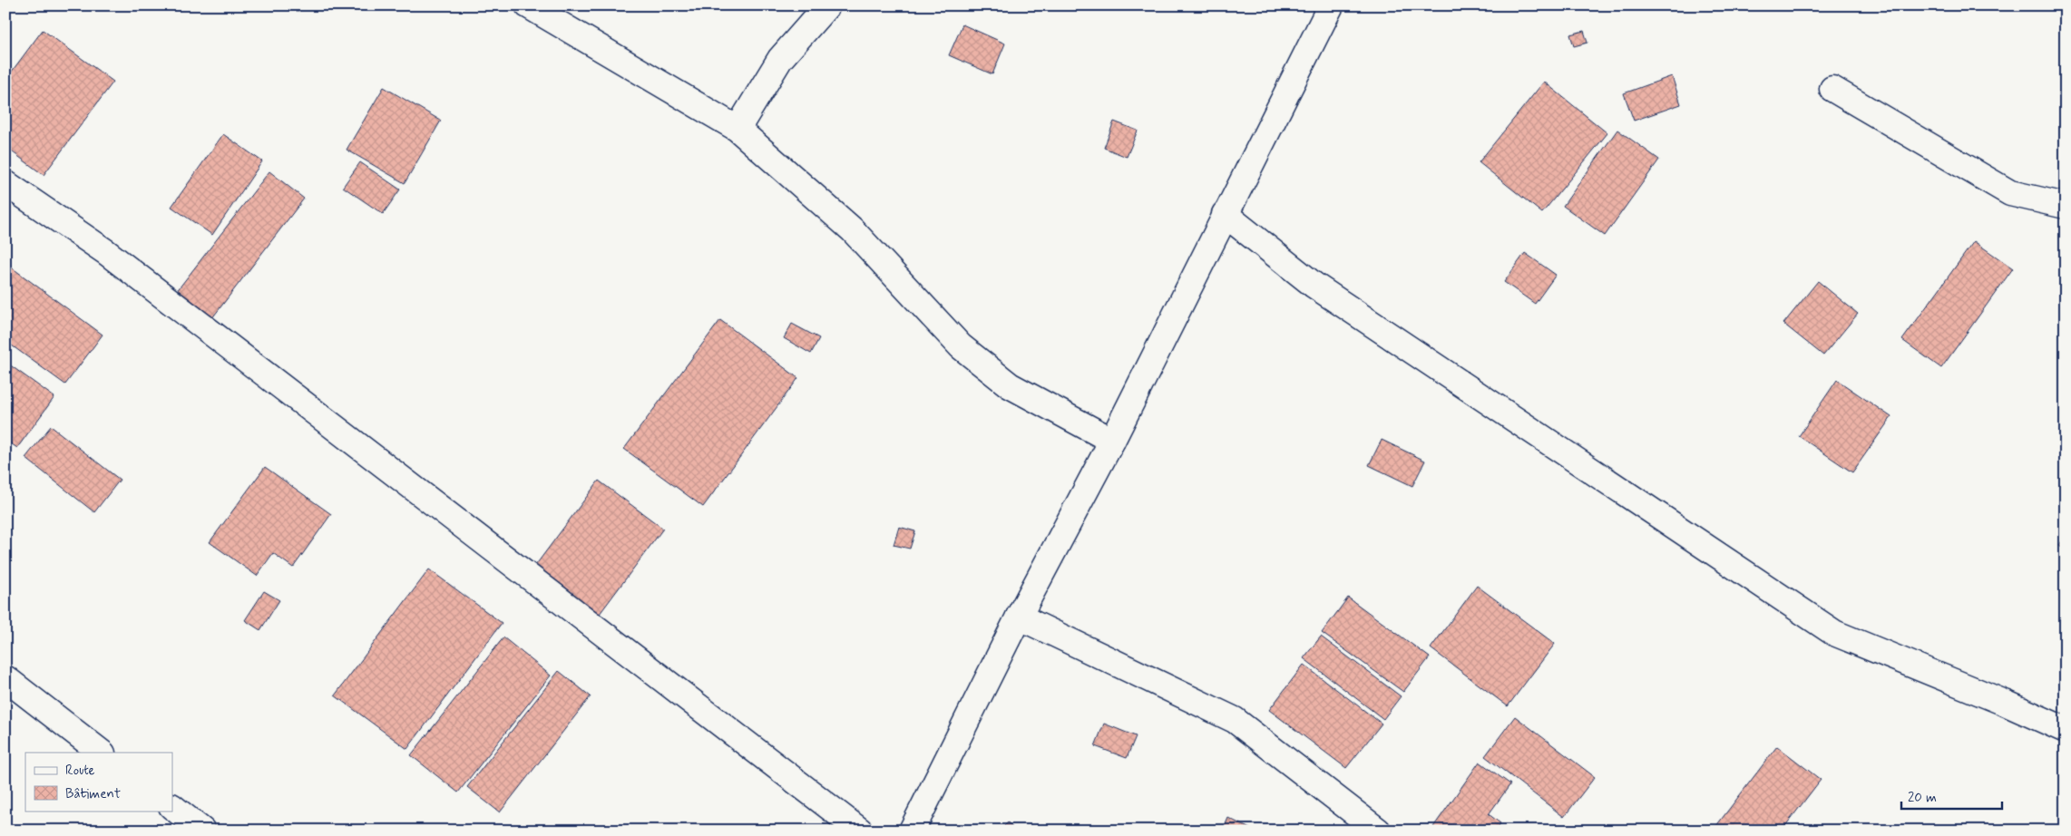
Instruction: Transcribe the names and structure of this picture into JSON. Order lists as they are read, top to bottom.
{
  "legend": ["Route", "Bâtiment"],
  "scale_bar": "20 m"
}
